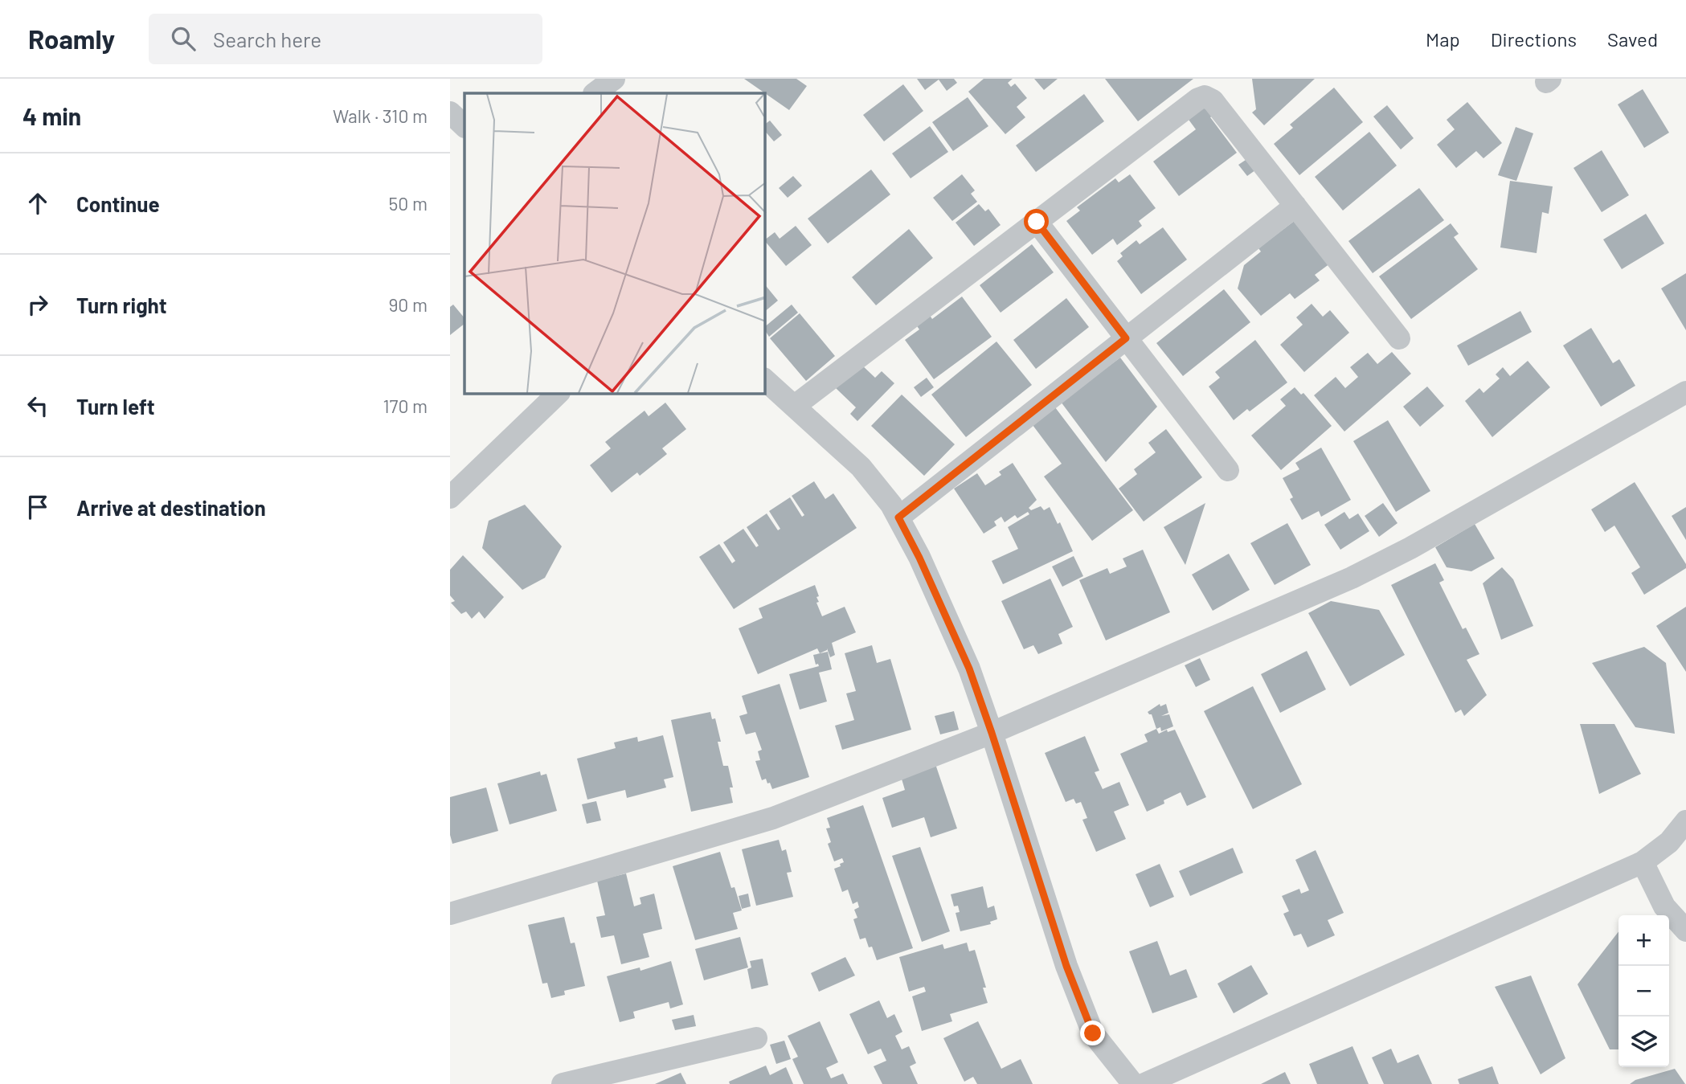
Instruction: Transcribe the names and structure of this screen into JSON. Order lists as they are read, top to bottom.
{
  "page": {
    "header": "Roamly",
    "search": "Search here",
    "nav": ["Map", "Directions", "Saved"],
    "heading": ["4 min", "Walk · 310 m"],
    "list": [
      ["Continue", "50 m"],
      ["Turn right", "90 m"],
      ["Turn left", "170 m"],
      "Arrive at destination"
    ],
    "map_buttons": ["+", "−"]
  }
}
